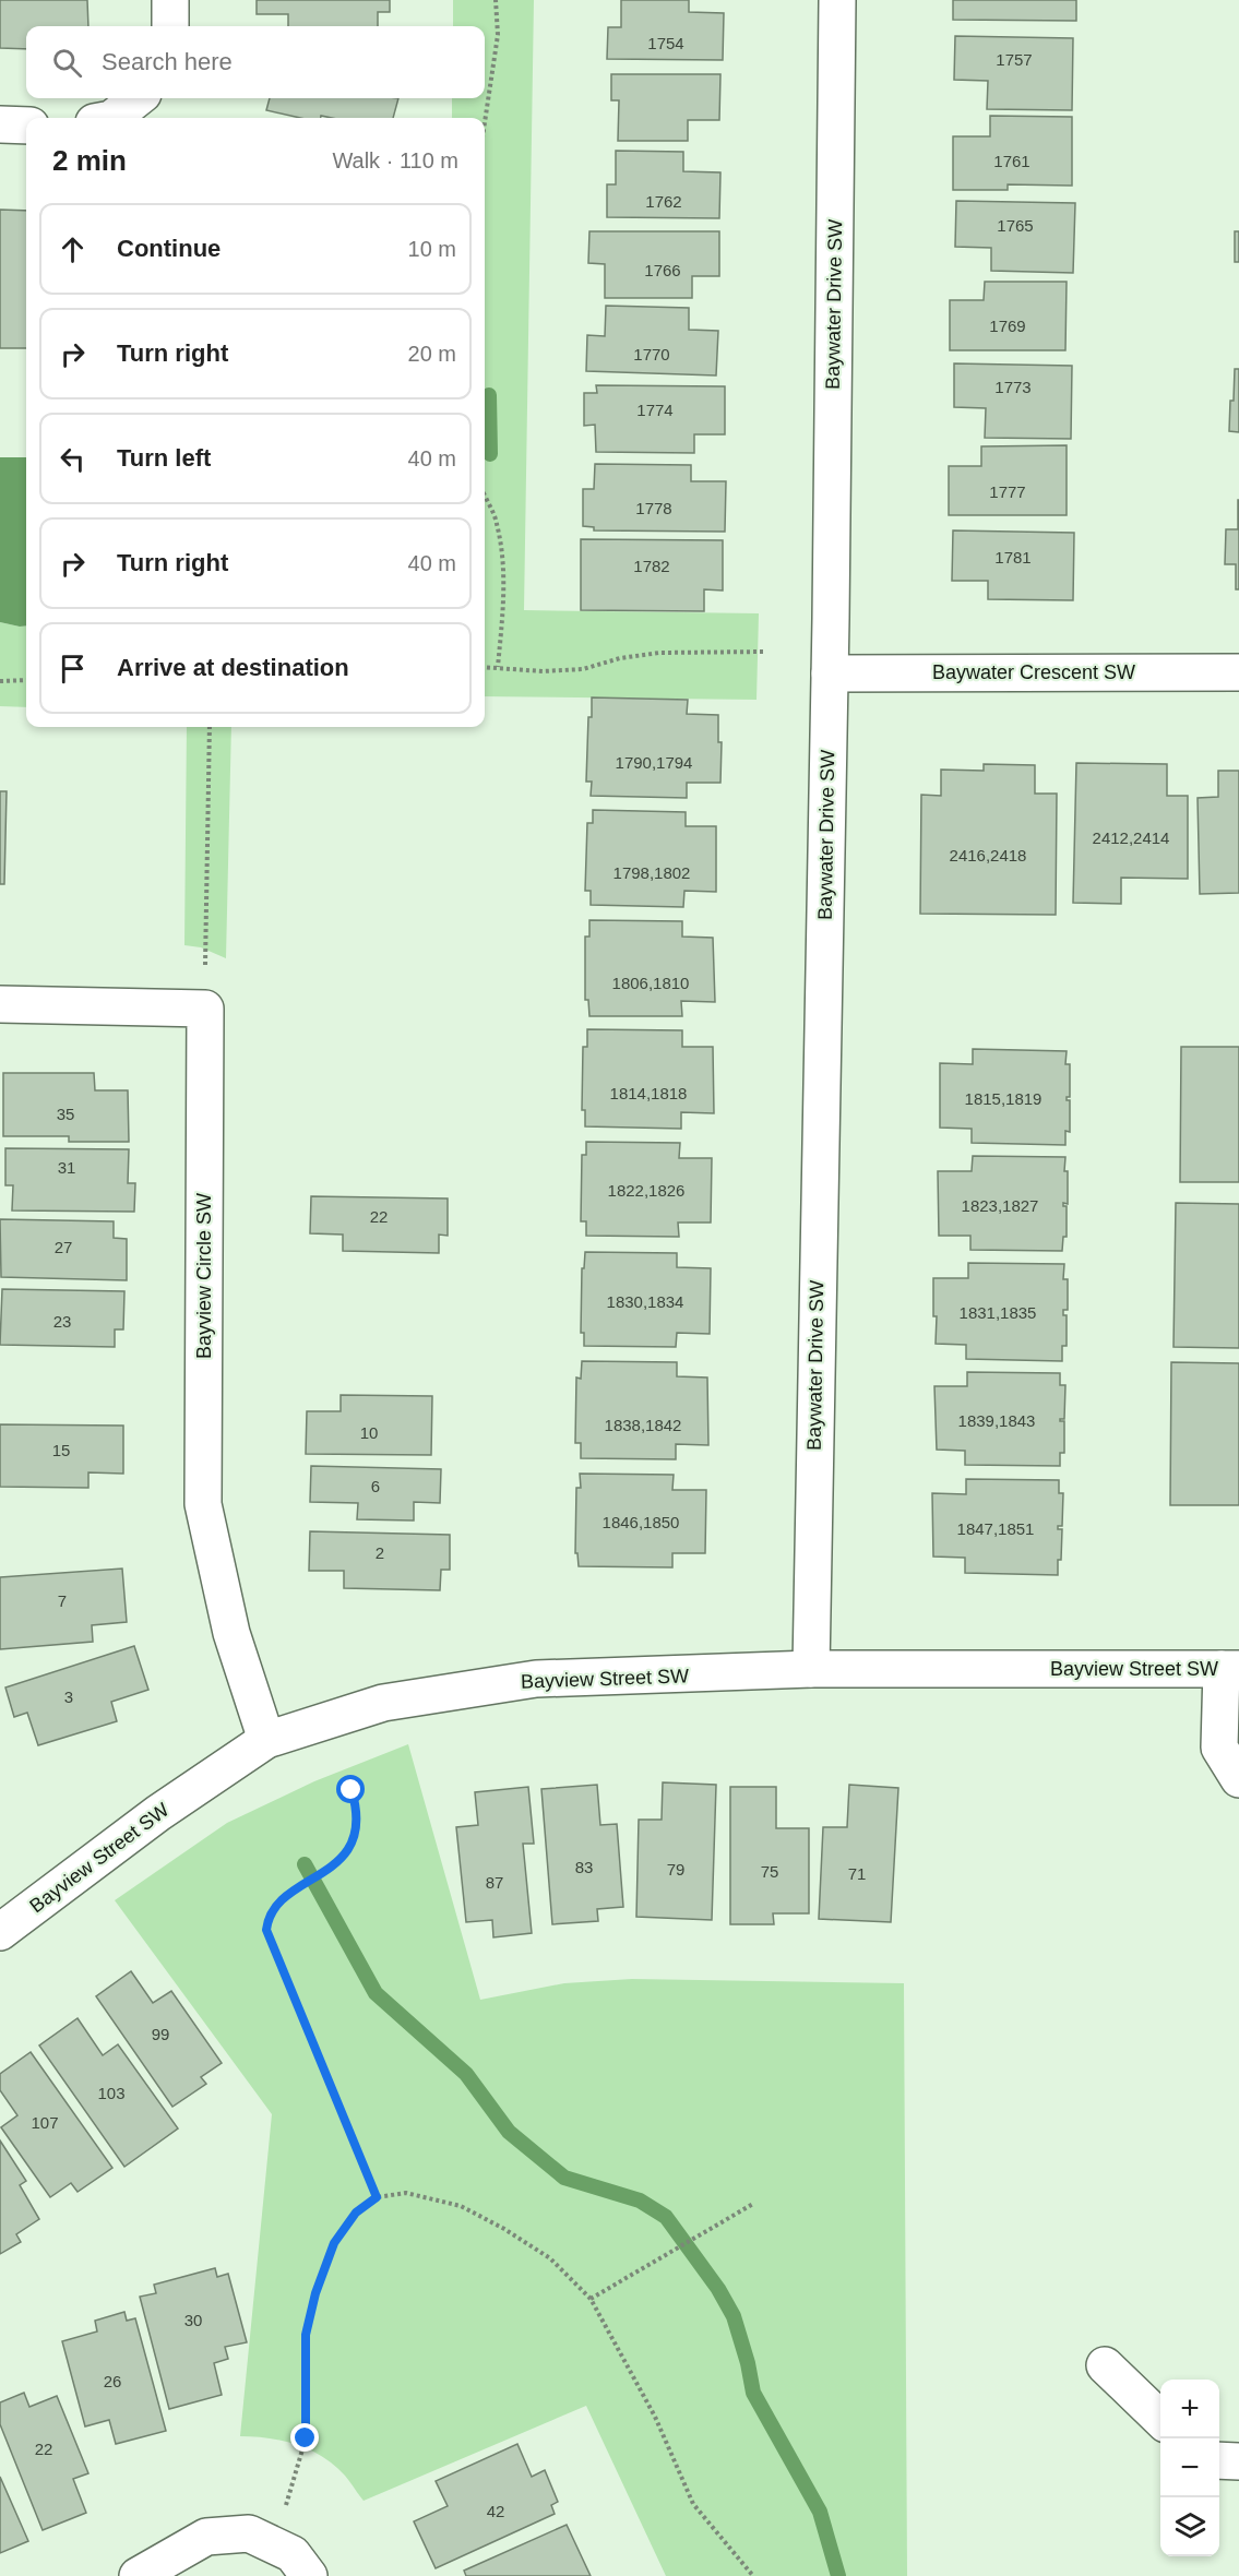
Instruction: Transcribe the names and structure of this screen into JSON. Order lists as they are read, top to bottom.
{
  "streets": {
    "street": [
      "Baywater Drive SW",
      "Baywater Crescent SW",
      "Bayview Circle SW",
      "Bayview Street SW"
    ]
  },
  "crossings": [
    ["Baywater Drive SW", "Baywater Crescent SW"],
    ["Baywater Drive SW", "Bayview Street SW"],
    ["Bayview Circle SW", "Bayview Street SW"]
  ],
  "house_numbers": [
    "1754",
    "1757",
    "1761",
    "1762",
    "1765",
    "1766",
    "1769",
    "1770",
    "1773",
    "1774",
    "1777",
    "1778",
    "1781",
    "1782",
    "1790,1794",
    "2412,2414",
    "2416,2418",
    "1798,1802",
    "1806,1810",
    "1814,1818",
    "1815,1819",
    "35",
    "31",
    "1822,1826",
    "1823,1827",
    "22",
    "27",
    "1830,1834",
    "1831,1835",
    "23",
    "1839,1843",
    "1838,1842",
    "10",
    "15",
    "6",
    "1846,1850",
    "1847,1851",
    "2",
    "7",
    "3",
    "83",
    "79",
    "75",
    "71",
    "87",
    "99",
    "103",
    "107",
    "30",
    "26",
    "22",
    "42"
  ],
  "page": {
    "search": "Search here",
    "heading": ["2 min", "Walk · 110 m"],
    "list": [
      ["Continue", "10 m"],
      ["Turn right", "20 m"],
      ["Turn left", "40 m"],
      ["Turn right", "40 m"],
      "Arrive at destination"
    ],
    "map_buttons": ["+", "−"]
  }
}
